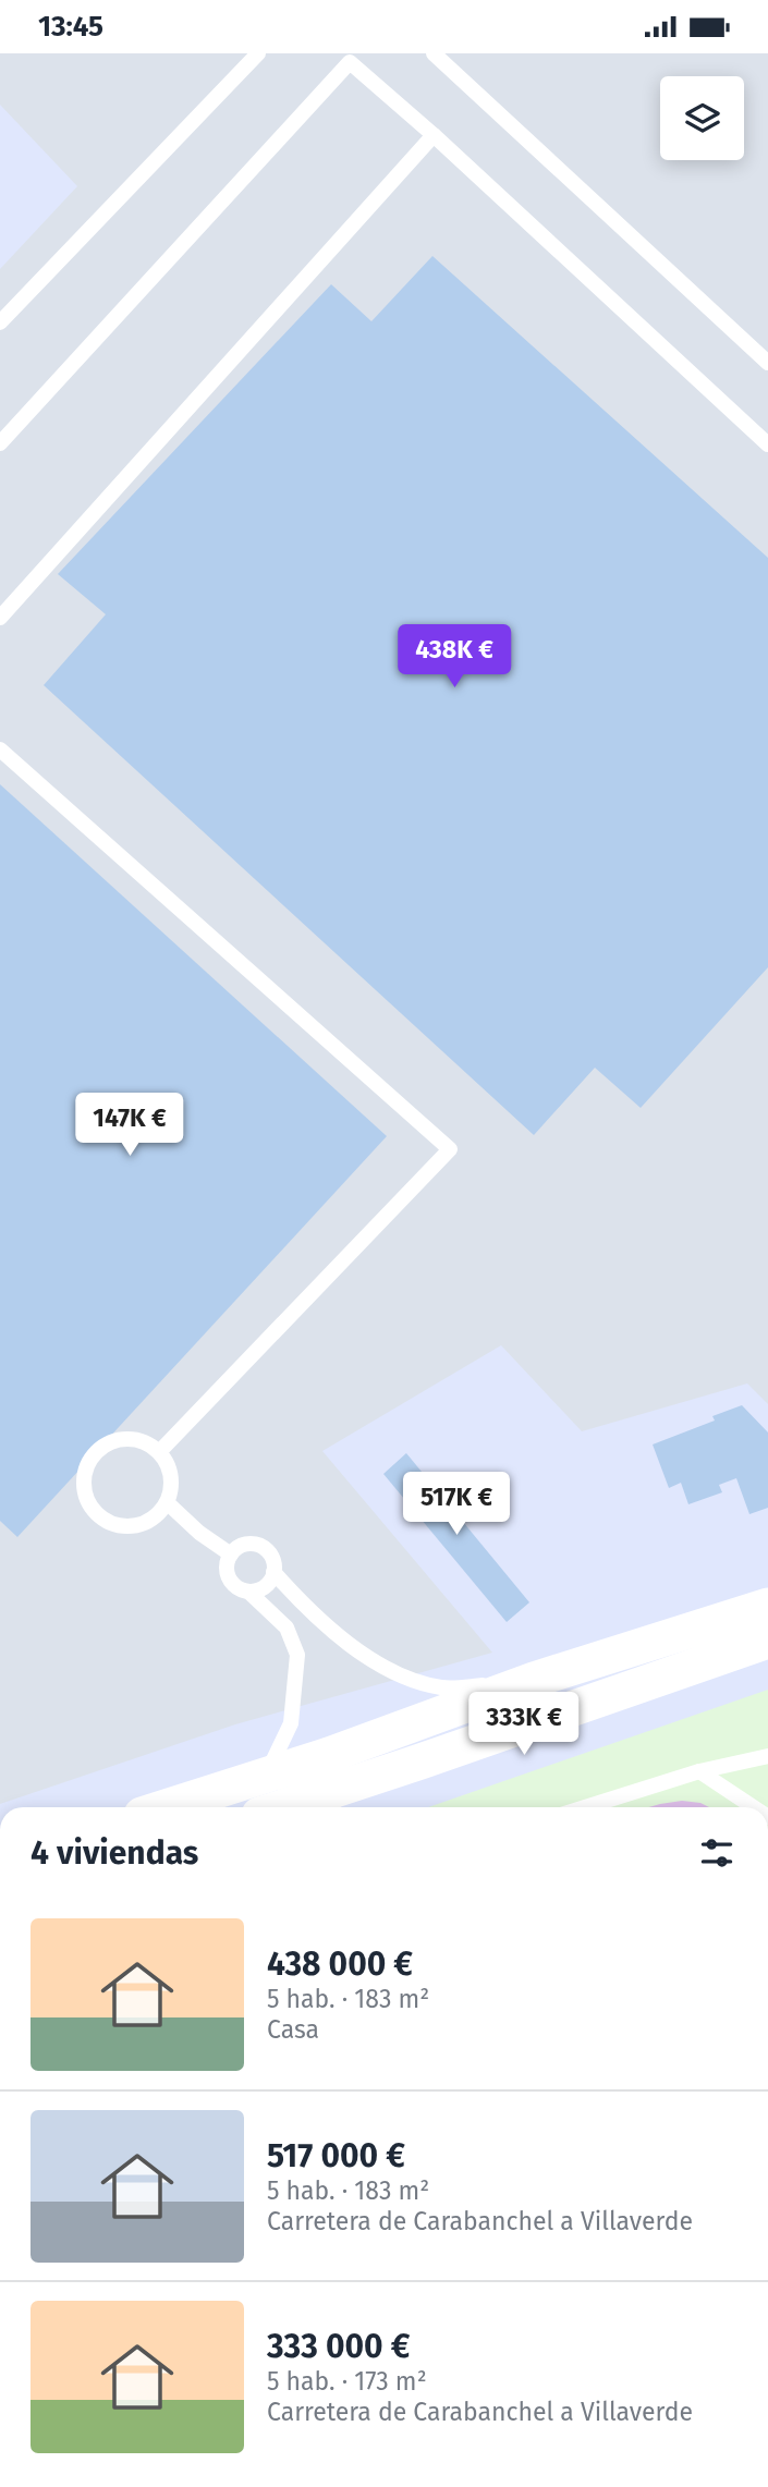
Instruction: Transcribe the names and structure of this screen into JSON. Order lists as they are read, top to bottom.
{
  "page": {
    "status": "13:45",
    "price": [
      "438K €",
      "147K €",
      "517K €",
      "333K €"
    ],
    "heading": "4 viviendas",
    "list": [
      {
        "name": "438 000 €",
        "note": "5 hab. · 183 m² · Casa"
      },
      {
        "name": "517 000 €",
        "note": "5 hab. · 183 m² · Carretera de Carabanchel a Villaverde"
      },
      {
        "name": "333 000 €",
        "note": "5 hab. · 173 m² · Carretera de Carabanchel a Villaverde"
      }
    ]
  }
}
